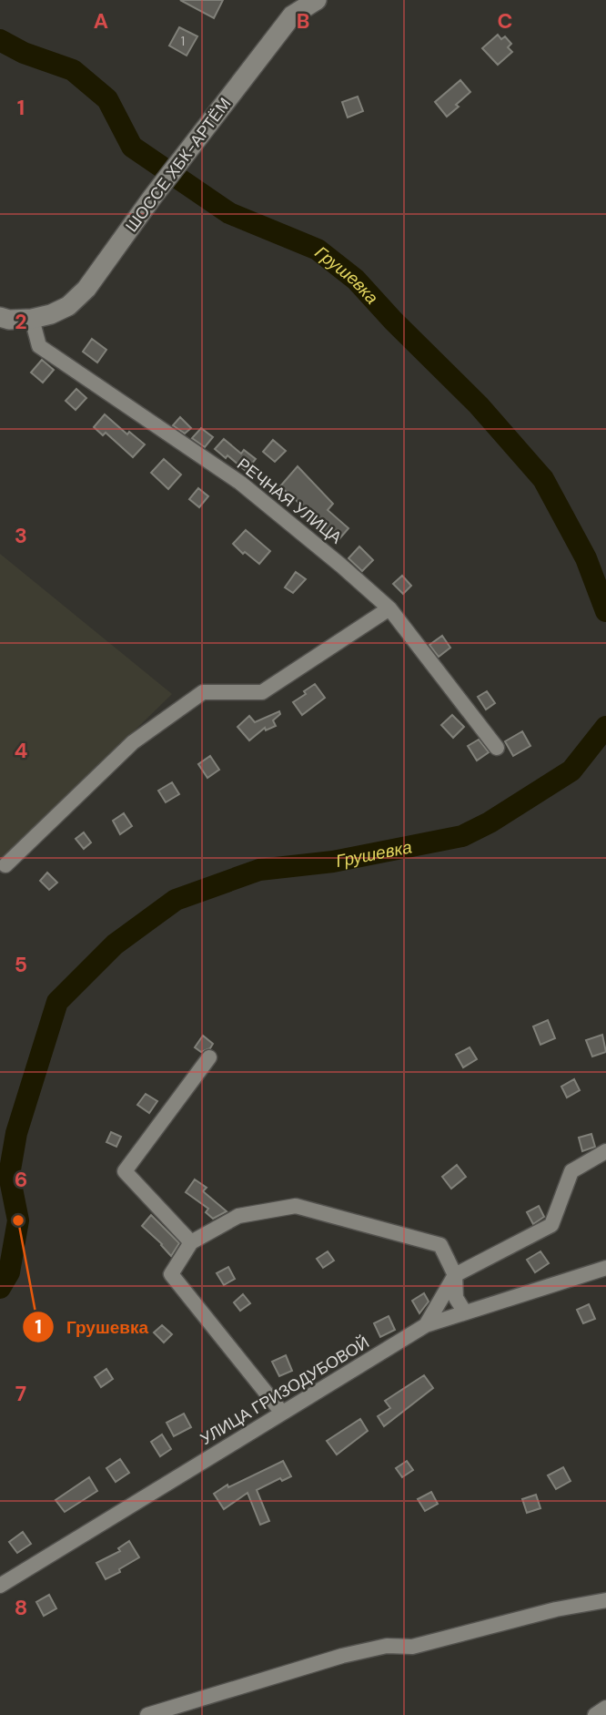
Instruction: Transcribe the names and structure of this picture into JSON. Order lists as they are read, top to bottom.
{
  "streets": {
    "main road": ["ШОССЕ ХБК-АРТЁМ"],
    "street": ["РЕЧНАЯ УЛИЦА", "УЛИЦА ГРИЗОДУБОВОЙ"]
  },
  "crossings": [
    ["ШОССЕ ХБК-АРТЁМ", "РЕЧНАЯ УЛИЦА"]
  ],
  "water": ["Грушевка"],
  "places": ["Грушевка"],
  "house_numbers": ["1"],
  "grid": {
    "columns": ["A", "B", "C"],
    "rows": [
      "1",
      "2",
      "3",
      "4",
      "5",
      "6",
      "7",
      "8"
    ]
  }
}
